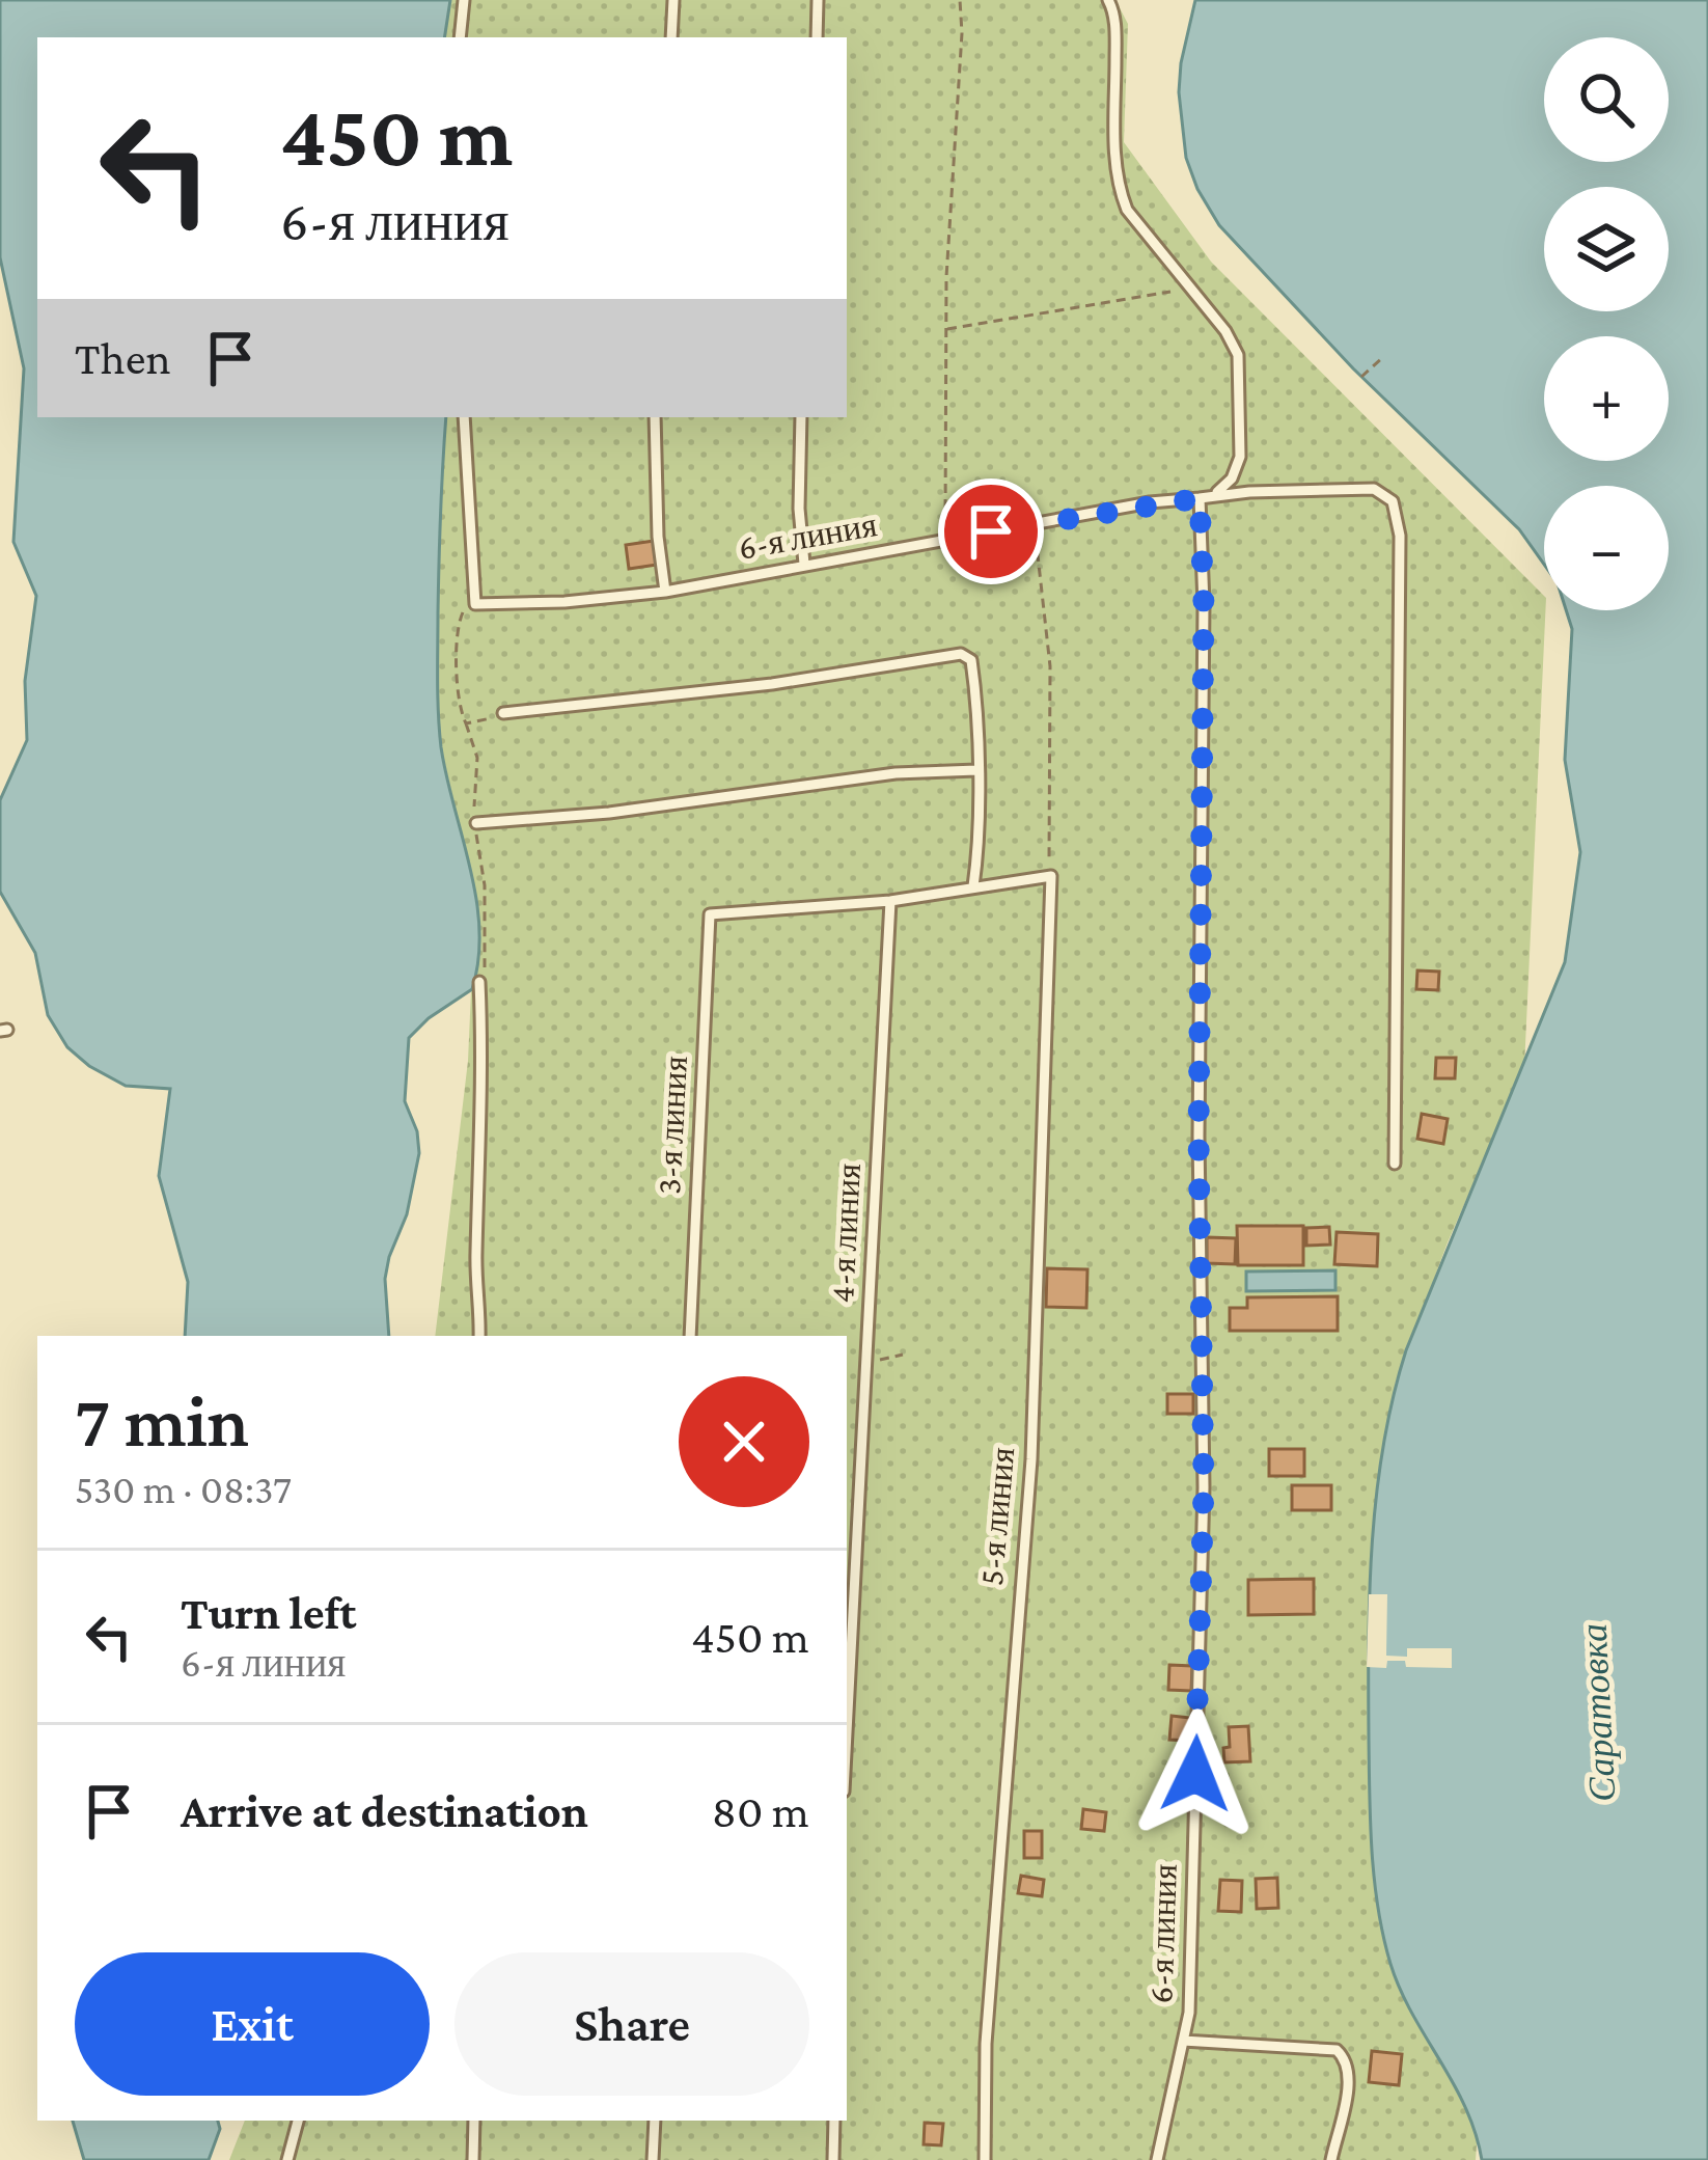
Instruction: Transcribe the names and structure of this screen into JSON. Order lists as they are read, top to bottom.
{
  "streets": {
    "lane": [
      "6-я линия",
      "3-я линия",
      "4-я линия",
      "5-я линия"
    ]
  },
  "crossings": [
    ["3-я линия", "4-я линия"]
  ],
  "water": ["Саратовка"],
  "page": {
    "map_buttons": ["+", "−"],
    "turn": ["450 m", "6-я линия"],
    "then": "Then",
    "heading": ["7 min", "530 m · 08:37"],
    "list": [
      {
        "name": "Turn left",
        "note": "6-я линия",
        "value": "450 m"
      },
      {
        "name": "Arrive at destination",
        "value": "80 m"
      }
    ],
    "buttons": ["Exit", "Share"]
  }
}
